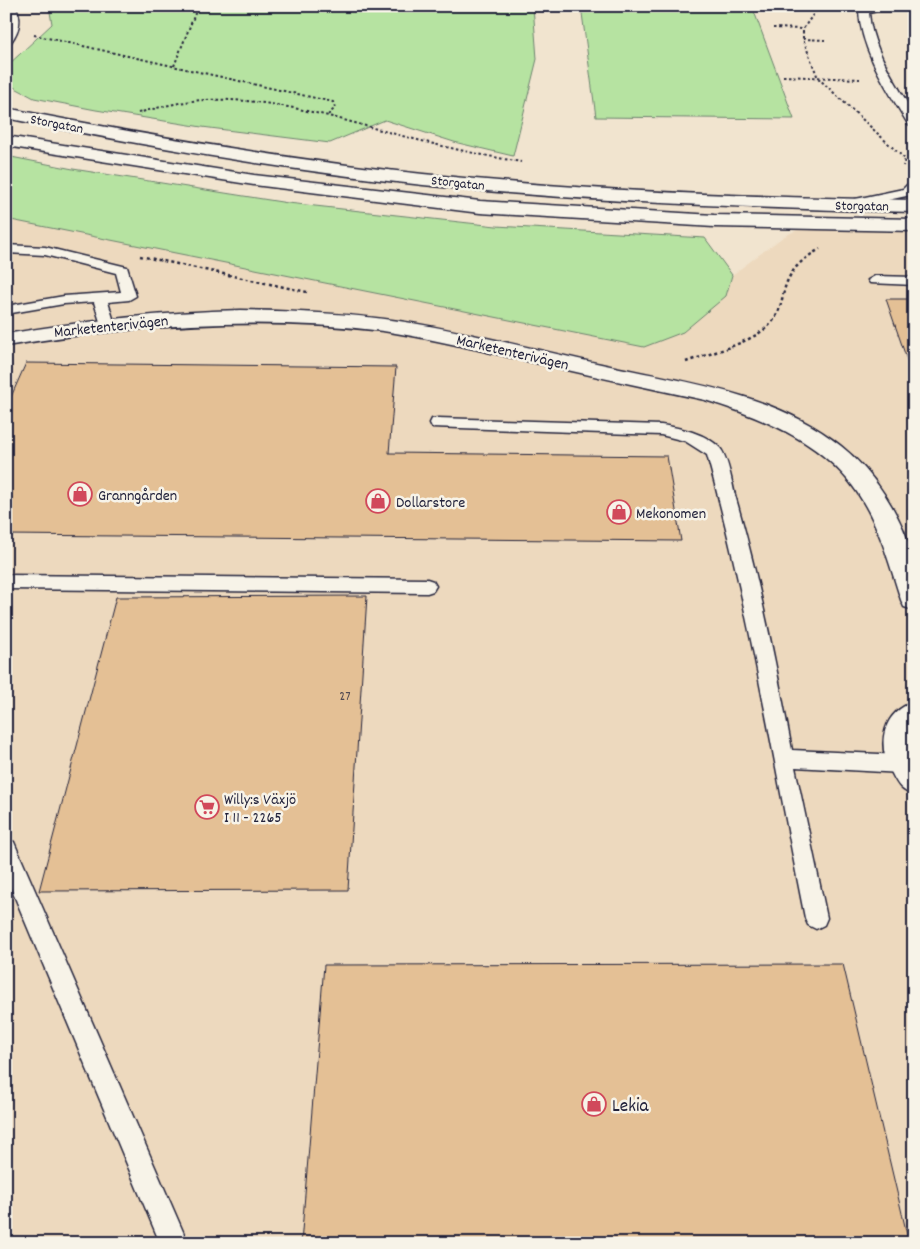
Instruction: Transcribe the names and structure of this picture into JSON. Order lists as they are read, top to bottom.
{
  "streets": {
    "main road": ["Storgatan", "Marketenterivägen"]
  },
  "places": {
    "shop": [
      "Granngården",
      "Dollarstore",
      "Mekonomen",
      "Lekia"
    ],
    "supermarket": ["Willy:s Växjö I 11 - 2265"]
  },
  "house_numbers": ["27"]
}
